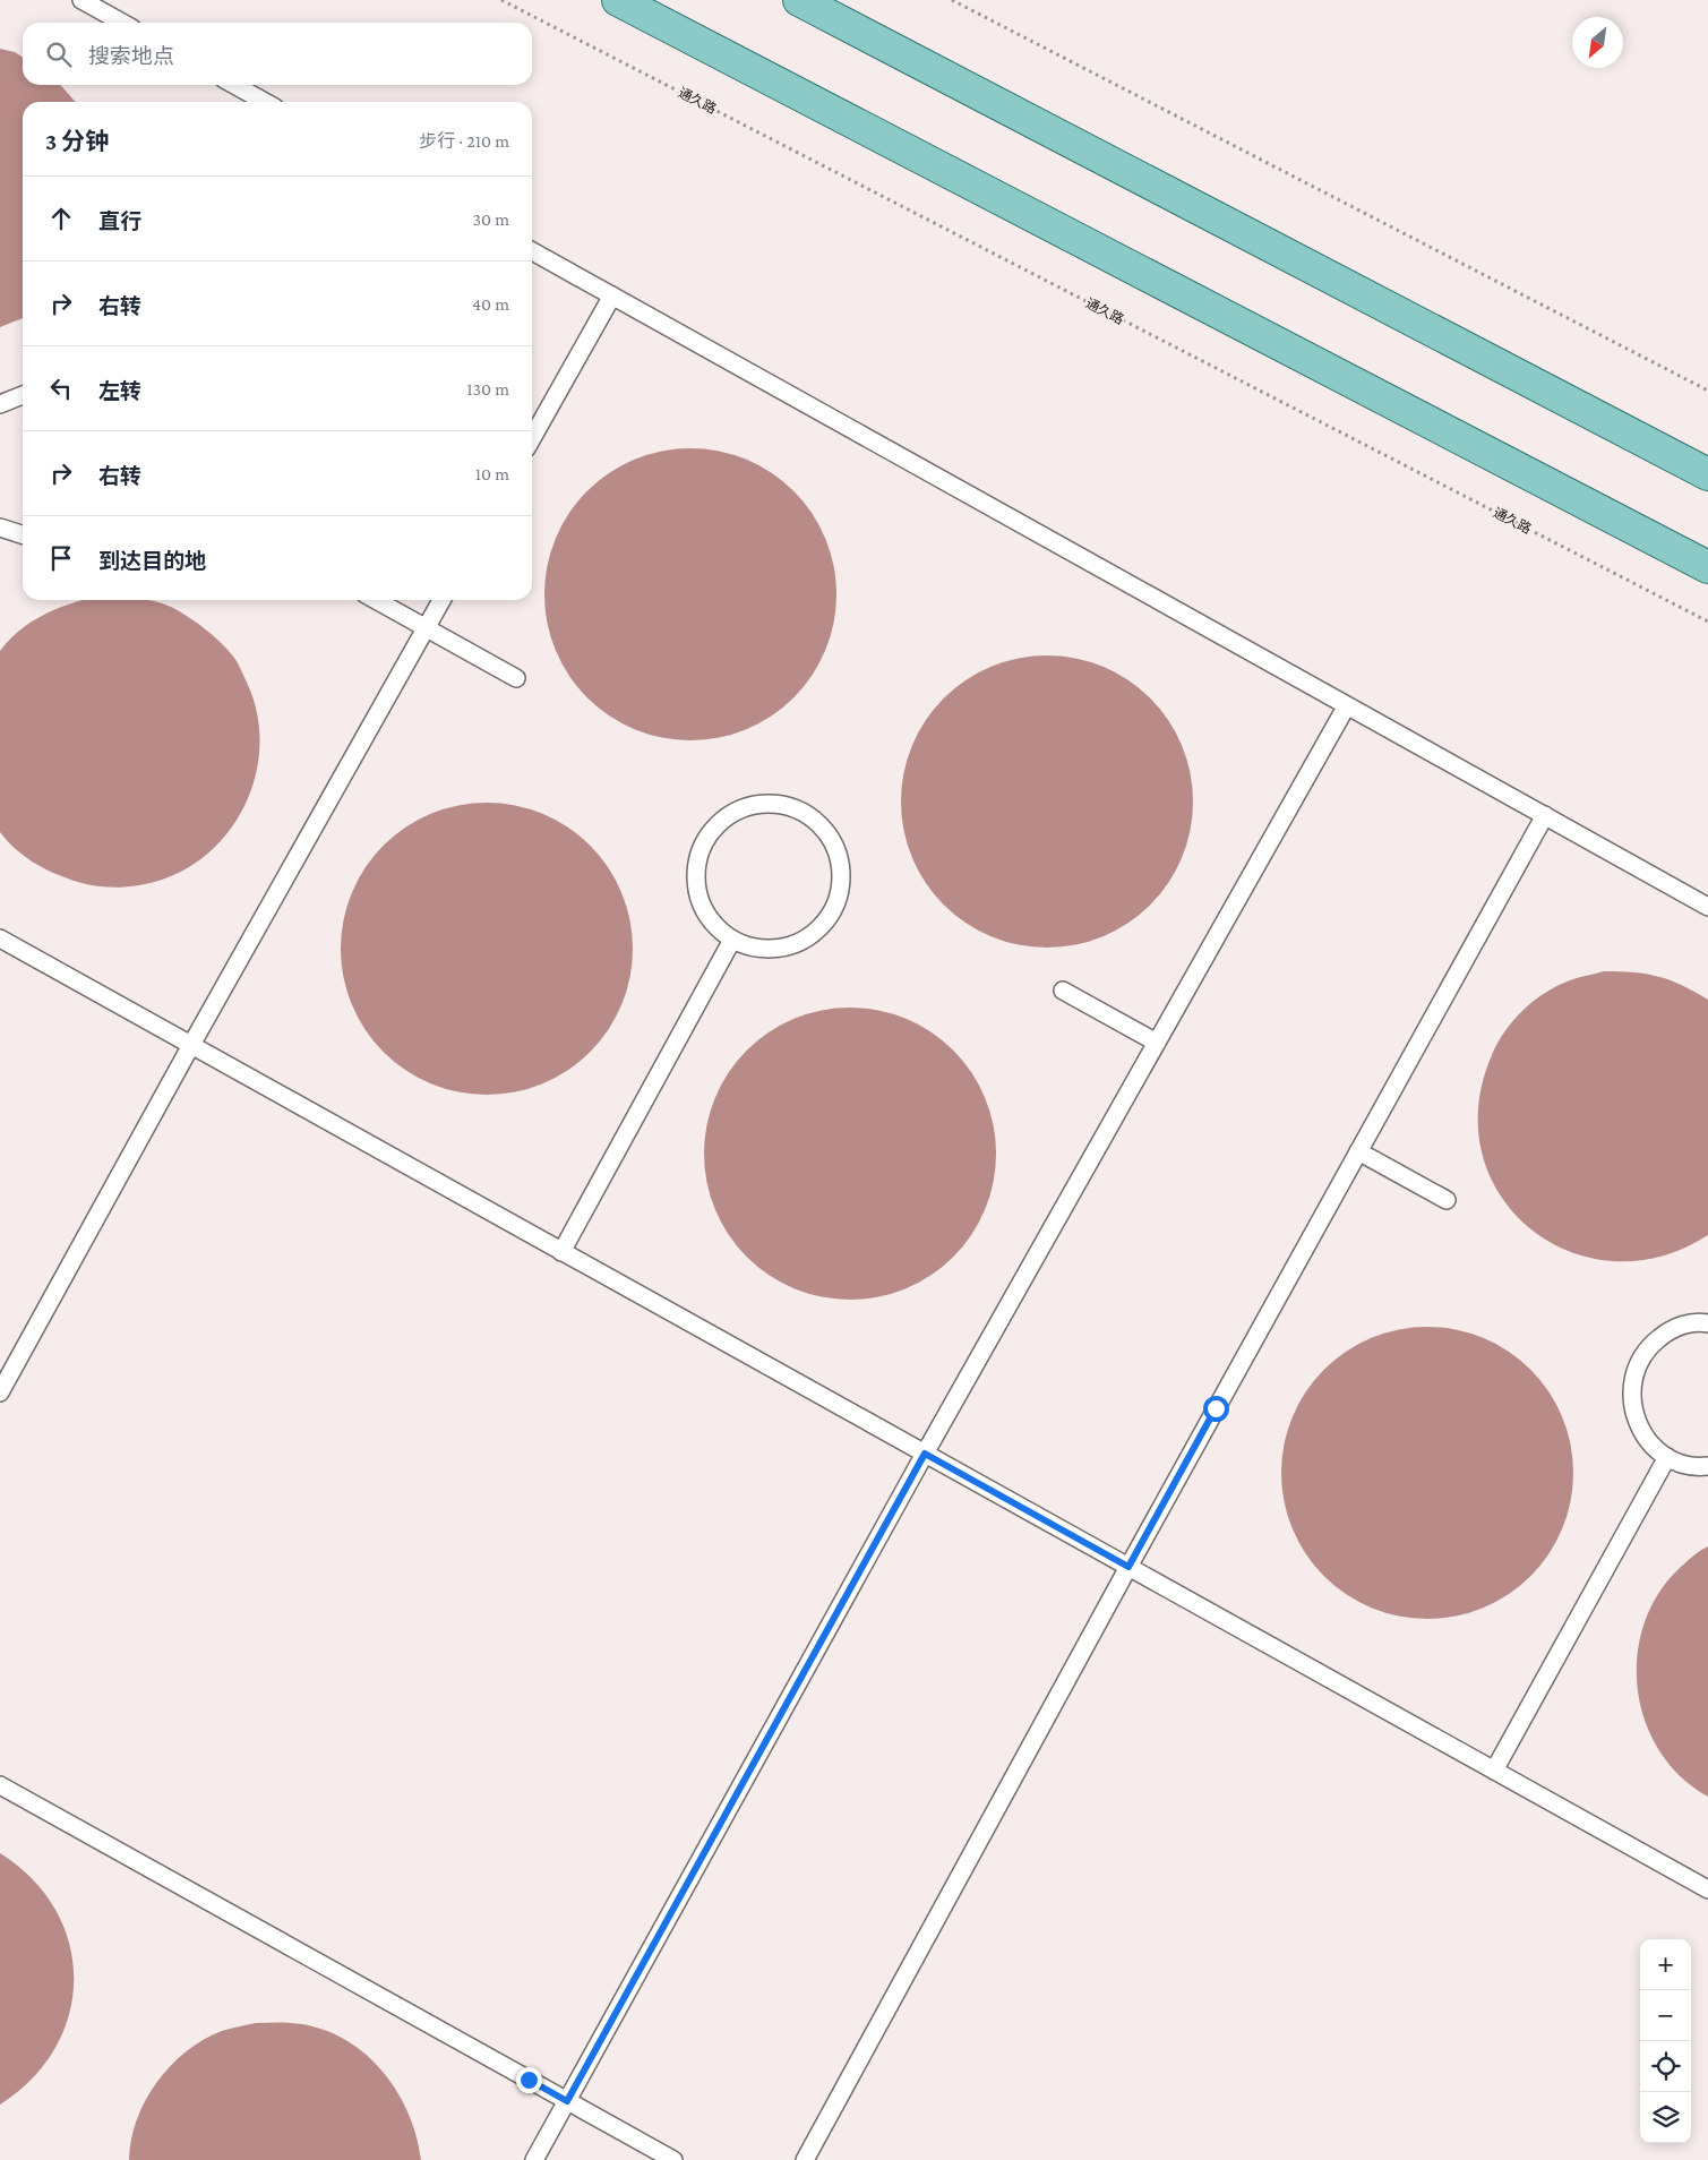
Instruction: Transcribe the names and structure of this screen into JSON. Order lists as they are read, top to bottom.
{
  "streets": {
    "path": ["通久路"]
  },
  "north": "bottom left",
  "page": {
    "search": "搜索地点",
    "heading": ["3 分钟", "步行 · 210 m"],
    "list": [
      ["直行", "30 m"],
      ["右转", "40 m"],
      ["左转", "130 m"],
      ["右转", "10 m"],
      "到达目的地"
    ],
    "map_buttons": ["+", "−"]
  }
}
